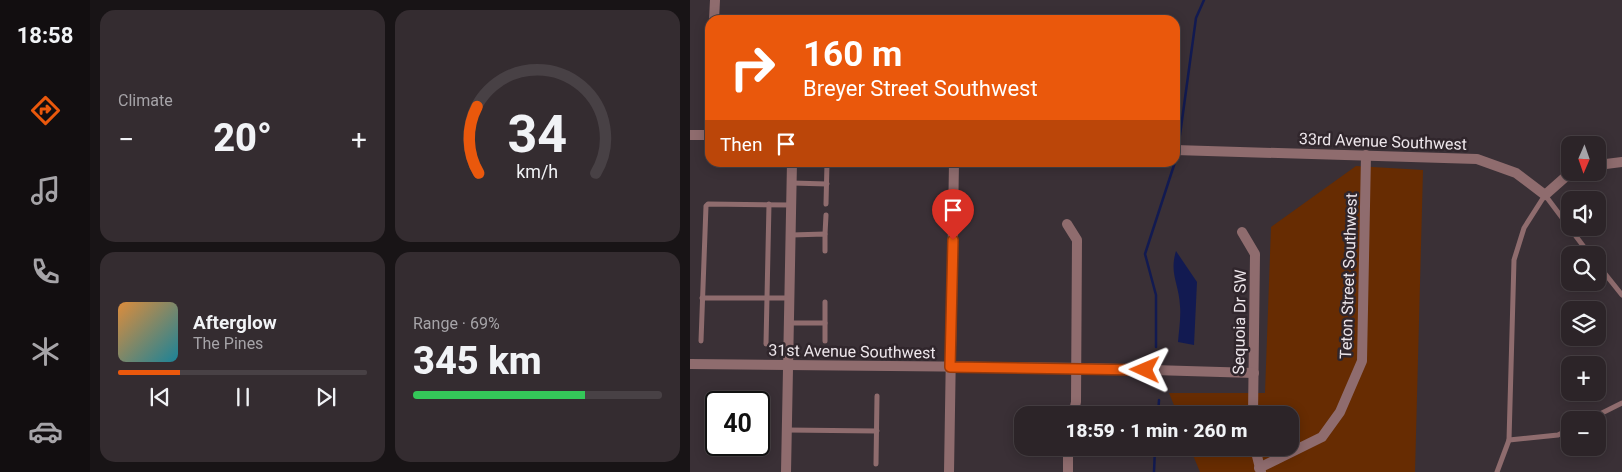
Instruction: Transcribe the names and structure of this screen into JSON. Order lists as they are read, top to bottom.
{
  "streets": {
    "street": [
      "33rd Avenue Southwest",
      "Teton Street Southwest",
      "Sequoia Dr SW",
      "31st Avenue Southwest"
    ]
  },
  "crossings": [
    ["33rd Avenue Southwest", "Teton Street Southwest"],
    ["Sequoia Dr SW", "31st Avenue Southwest"]
  ],
  "north": "bottom",
  "page": {
    "tabs": "18:58",
    "tile": [
      "Climate",
      ["Range · 69%", "345 km"]
    ],
    "turn": ["160 m", "Breyer Street Southwest"],
    "heat": ["−", "20°", "+"],
    "then": "Then",
    "map_buttons": ["+", "−"],
    "song": ["Afterglow", "The Pines"],
    "limit": "40",
    "trip": "18:59 · 1 min · 260 m",
    "gauge": ["34", "km/h"]
  }
}
